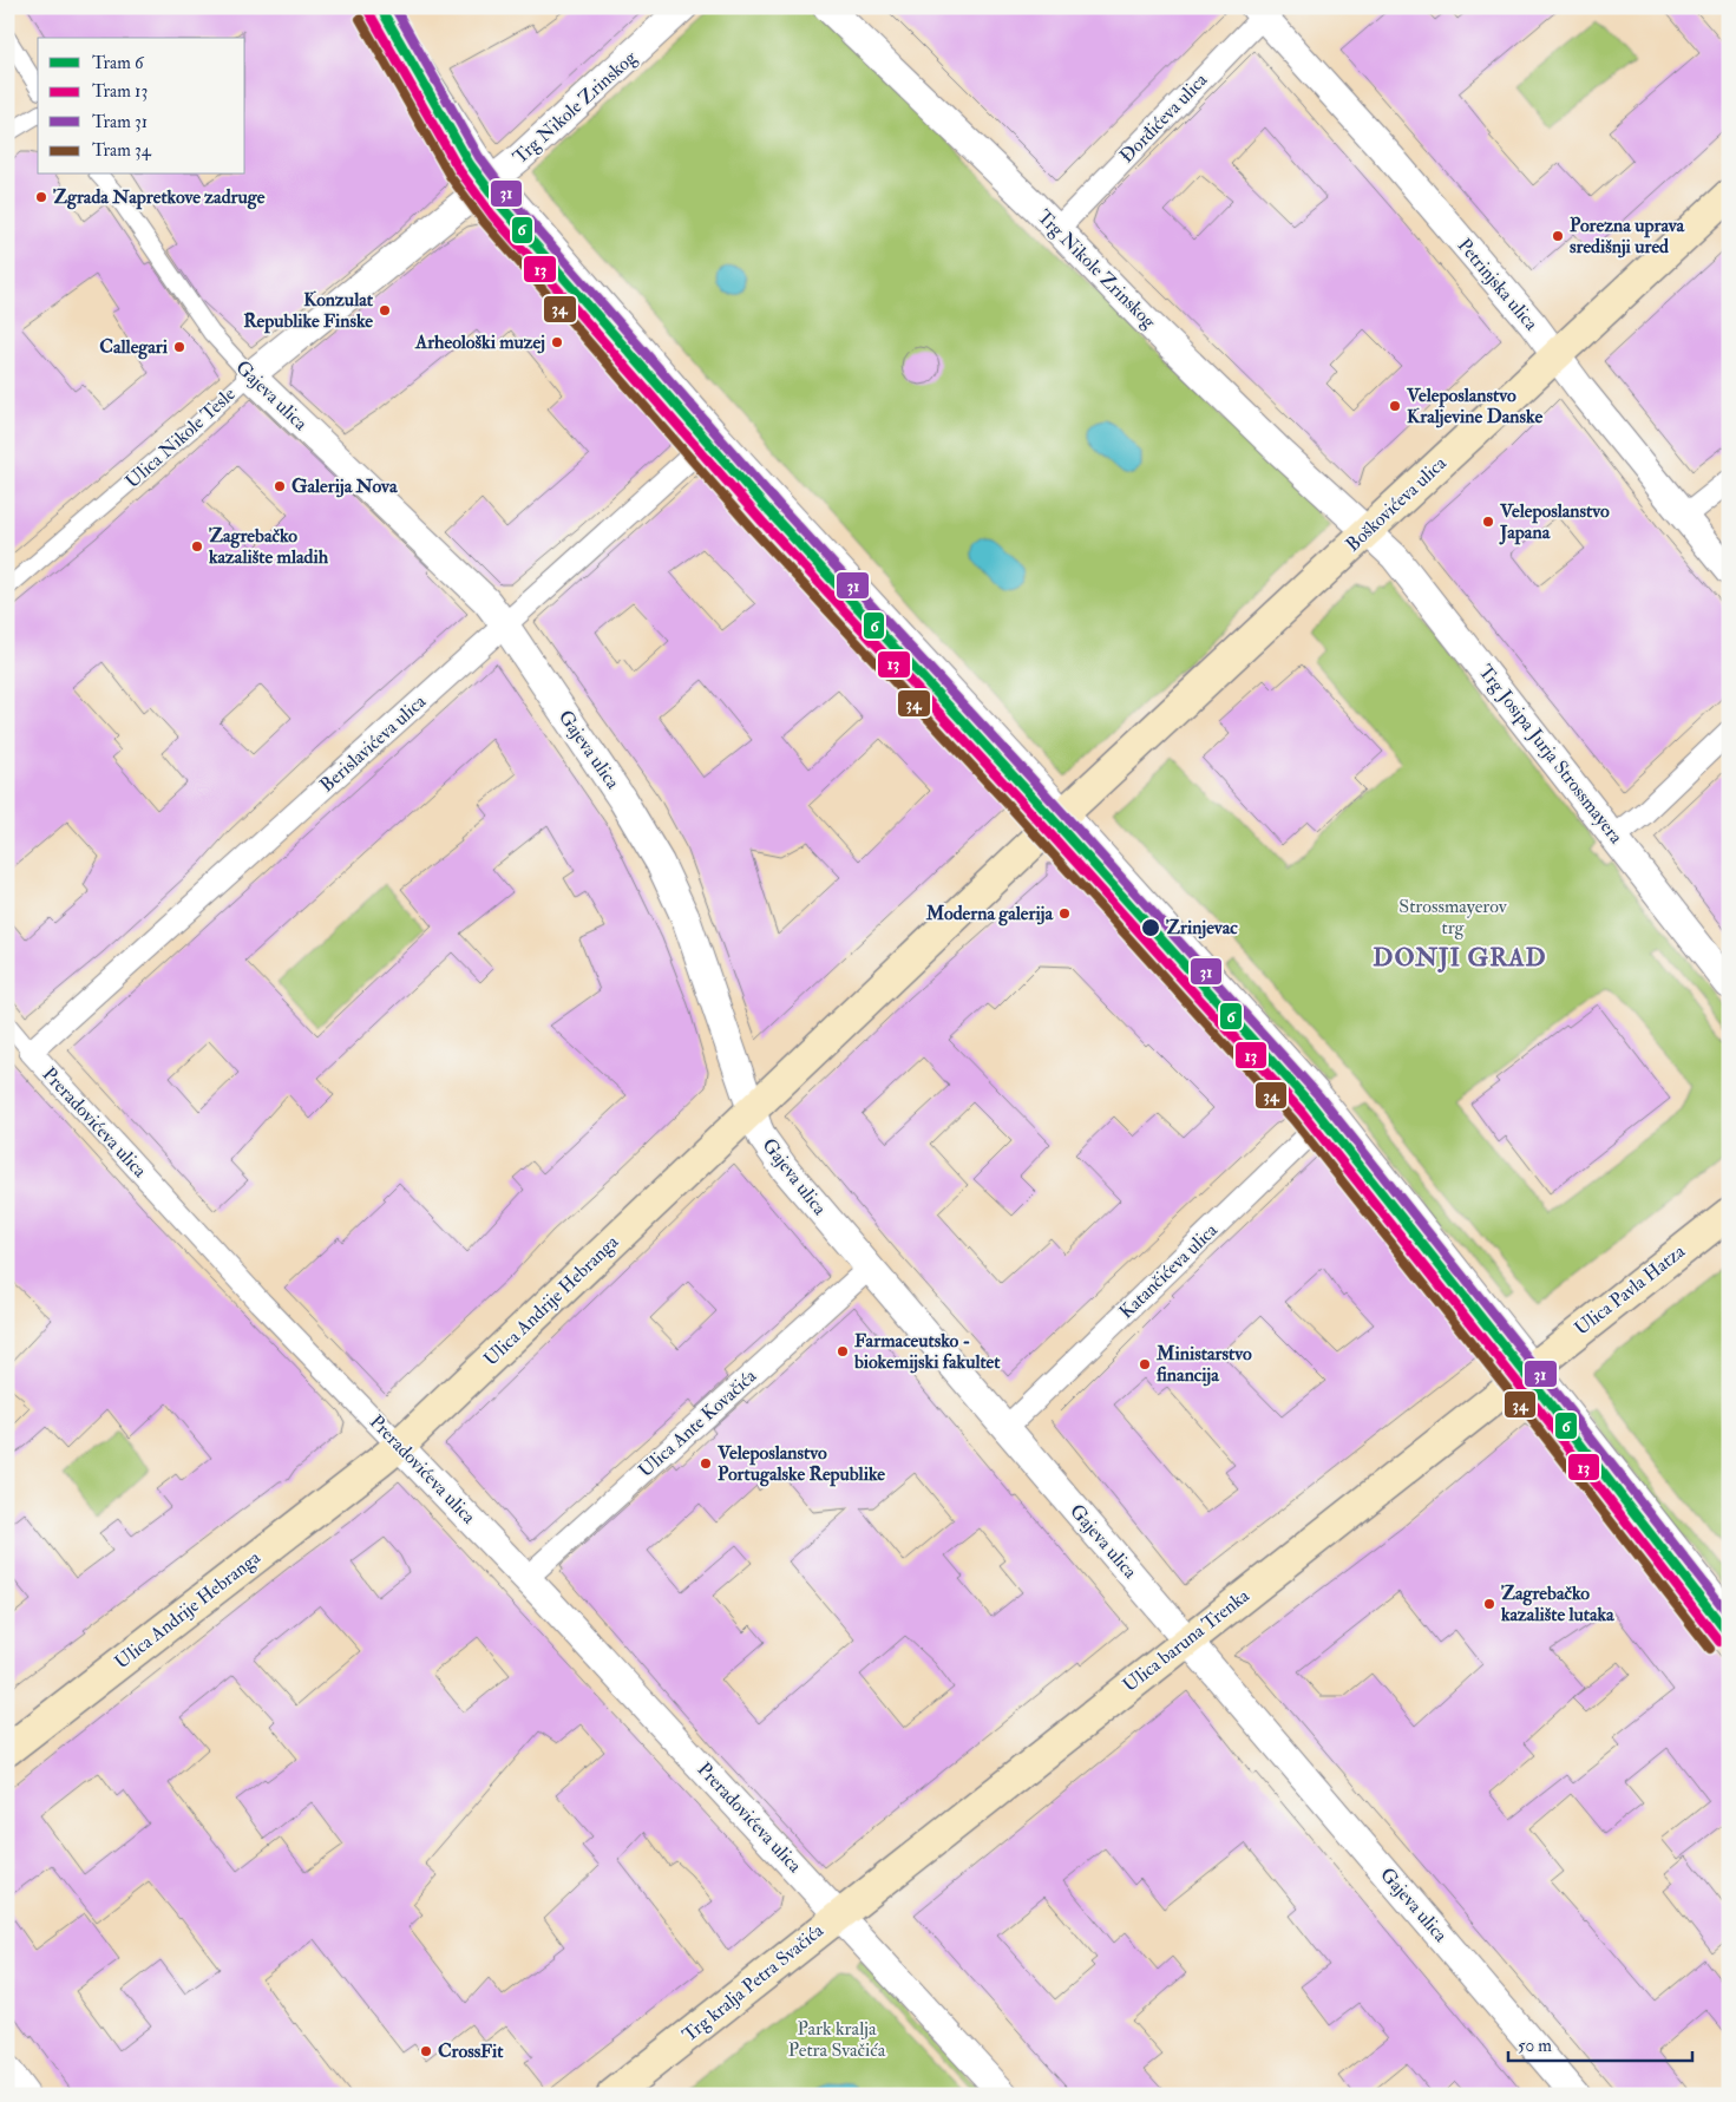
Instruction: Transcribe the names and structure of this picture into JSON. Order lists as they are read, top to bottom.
{
  "streets": {
    "main road": [
      "Boškovićeva ulica",
      "Ulica Pavla Hatza",
      "Ulica Andrije Hebranga",
      "Ulica baruna Trenka",
      "Trg kralja Petra Svačića"
    ],
    "street": [
      "Trg Nikole Zrinskog",
      "Đorđićeva ulica",
      "Petrinjska ulica",
      "Gajeva ulica",
      "Ulica Nikole Tesle",
      "Berislavićeva ulica",
      "Trg Josipa Jurja Strossmayera",
      "Preradovićeva ulica",
      "Katančićeva ulica",
      "Ulica Ante Kovačića"
    ]
  },
  "crossings": [
    ["Trg Nikole Zrinskog", "Đorđićeva ulica"],
    ["Trg Nikole Zrinskog", "Ulica Nikole Tesle"],
    ["Trg Nikole Zrinskog", "Boškovićeva ulica"],
    ["Trg Nikole Zrinskog", "Trg Josipa Jurja Strossmayera"],
    ["Đorđićeva ulica", "Petrinjska ulica"],
    ["Petrinjska ulica", "Boškovićeva ulica"],
    ["Gajeva ulica", "Ulica Nikole Tesle"],
    ["Gajeva ulica", "Berislavićeva ulica"],
    ["Gajeva ulica", "Katančićeva ulica"],
    ["Gajeva ulica", "Ulica Andrije Hebranga"],
    ["Gajeva ulica", "Ulica Ante Kovačića"],
    ["Gajeva ulica", "Ulica baruna Trenka"],
    ["Boškovićeva ulica", "Trg Josipa Jurja Strossmayera"],
    ["Boškovićeva ulica", "Ulica Andrije Hebranga"],
    ["Berislavićeva ulica", "Preradovićeva ulica"],
    ["Preradovićeva ulica", "Ulica Andrije Hebranga"],
    ["Preradovićeva ulica", "Ulica Ante Kovačića"],
    ["Preradovićeva ulica", "Ulica baruna Trenka"],
    ["Preradovićeva ulica", "Trg kralja Petra Svačića"],
    ["Ulica Pavla Hatza", "Ulica baruna Trenka"],
    ["Ulica baruna Trenka", "Trg kralja Petra Svačića"]
  ],
  "districts": ["DONJI GRAD"],
  "parks": ["Strossmayerov trg", "Park kralja Petra Svačića"],
  "places": [
    "Zgrada Napretkove zadruge",
    "Porezna uprava središnji ured",
    "Konzulat Republike Finske",
    "Arheološki muzej",
    "Callegari",
    "Veleposlanstvo Kraljevine Danske",
    "Galerija Nova",
    "Veleposlanstvo Japana",
    "Zagrebačko kazalište mladih",
    "Moderna galerija",
    "Zrinjevac",
    "Farmaceutsko - biokemijski fakultet",
    "Ministarstvo financija",
    "Veleposlanstvo Portugalske Republike",
    "Zagrebačko kazalište lutaka",
    "CrossFit"
  ],
  "lines": [
    "tram line 6",
    "tram line 31",
    "tram line 13",
    "tram line 34"
  ],
  "legend": [
    "Tram 6",
    "Tram 13",
    "Tram 31",
    "Tram 34"
  ],
  "scale_bar": "50 m"
}
